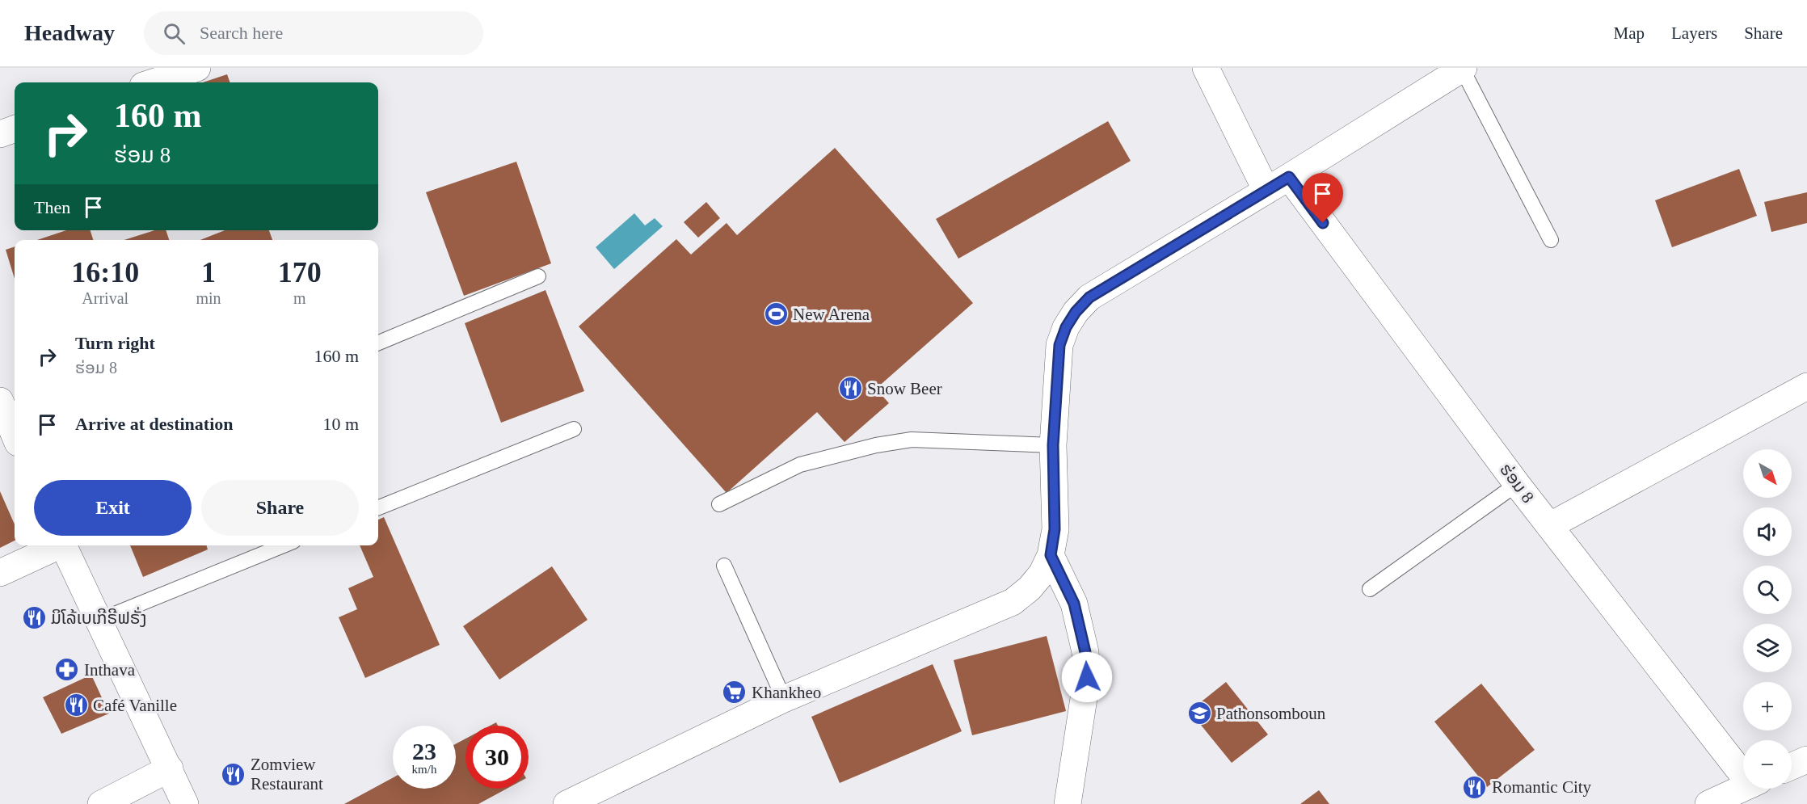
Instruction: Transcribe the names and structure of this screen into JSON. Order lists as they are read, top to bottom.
{
  "streets": {
    "street": ["ຮ່ອມ 8"]
  },
  "places": {
    "sports": ["New Arena"],
    "restaurant": [
      "Snow Beer",
      "ມິໂລ້ເບເກີຣີຟຣັ່ງ",
      "Café Vanille",
      "Zomview Restaurant",
      "Romantic City"
    ],
    "pharmacy": ["Inthava"],
    "supermarket": ["Khankheo"],
    "school or university": ["Pathonsomboun"]
  },
  "north": "bottom right",
  "page": {
    "header": "Headway",
    "search": "Search here",
    "nav": ["Map", "Layers", "Share"],
    "turn": ["160 m", "ຮ່ອມ 8"],
    "then": "Then",
    "eta": [
      "16:10",
      "Arrival",
      "1",
      "min",
      "170",
      "m"
    ],
    "list": [
      {
        "name": "Turn right",
        "note": "ຮ່ອມ 8",
        "value": "160 m"
      },
      {
        "name": "Arrive at destination",
        "value": "10 m"
      }
    ],
    "map_buttons": ["+", "−"],
    "buttons": ["Exit", "Share"],
    "speed": "23 km/h",
    "limit": "30"
  }
}
